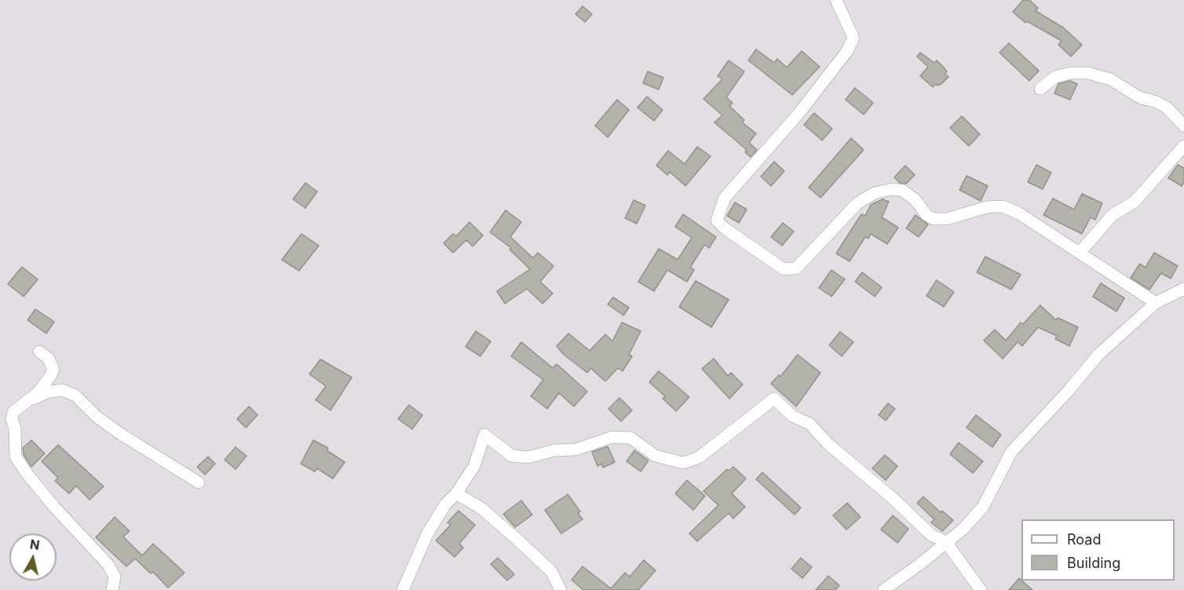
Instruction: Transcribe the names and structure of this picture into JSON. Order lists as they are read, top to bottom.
{
  "legend": ["Road", "Building"],
  "north": "top"
}
